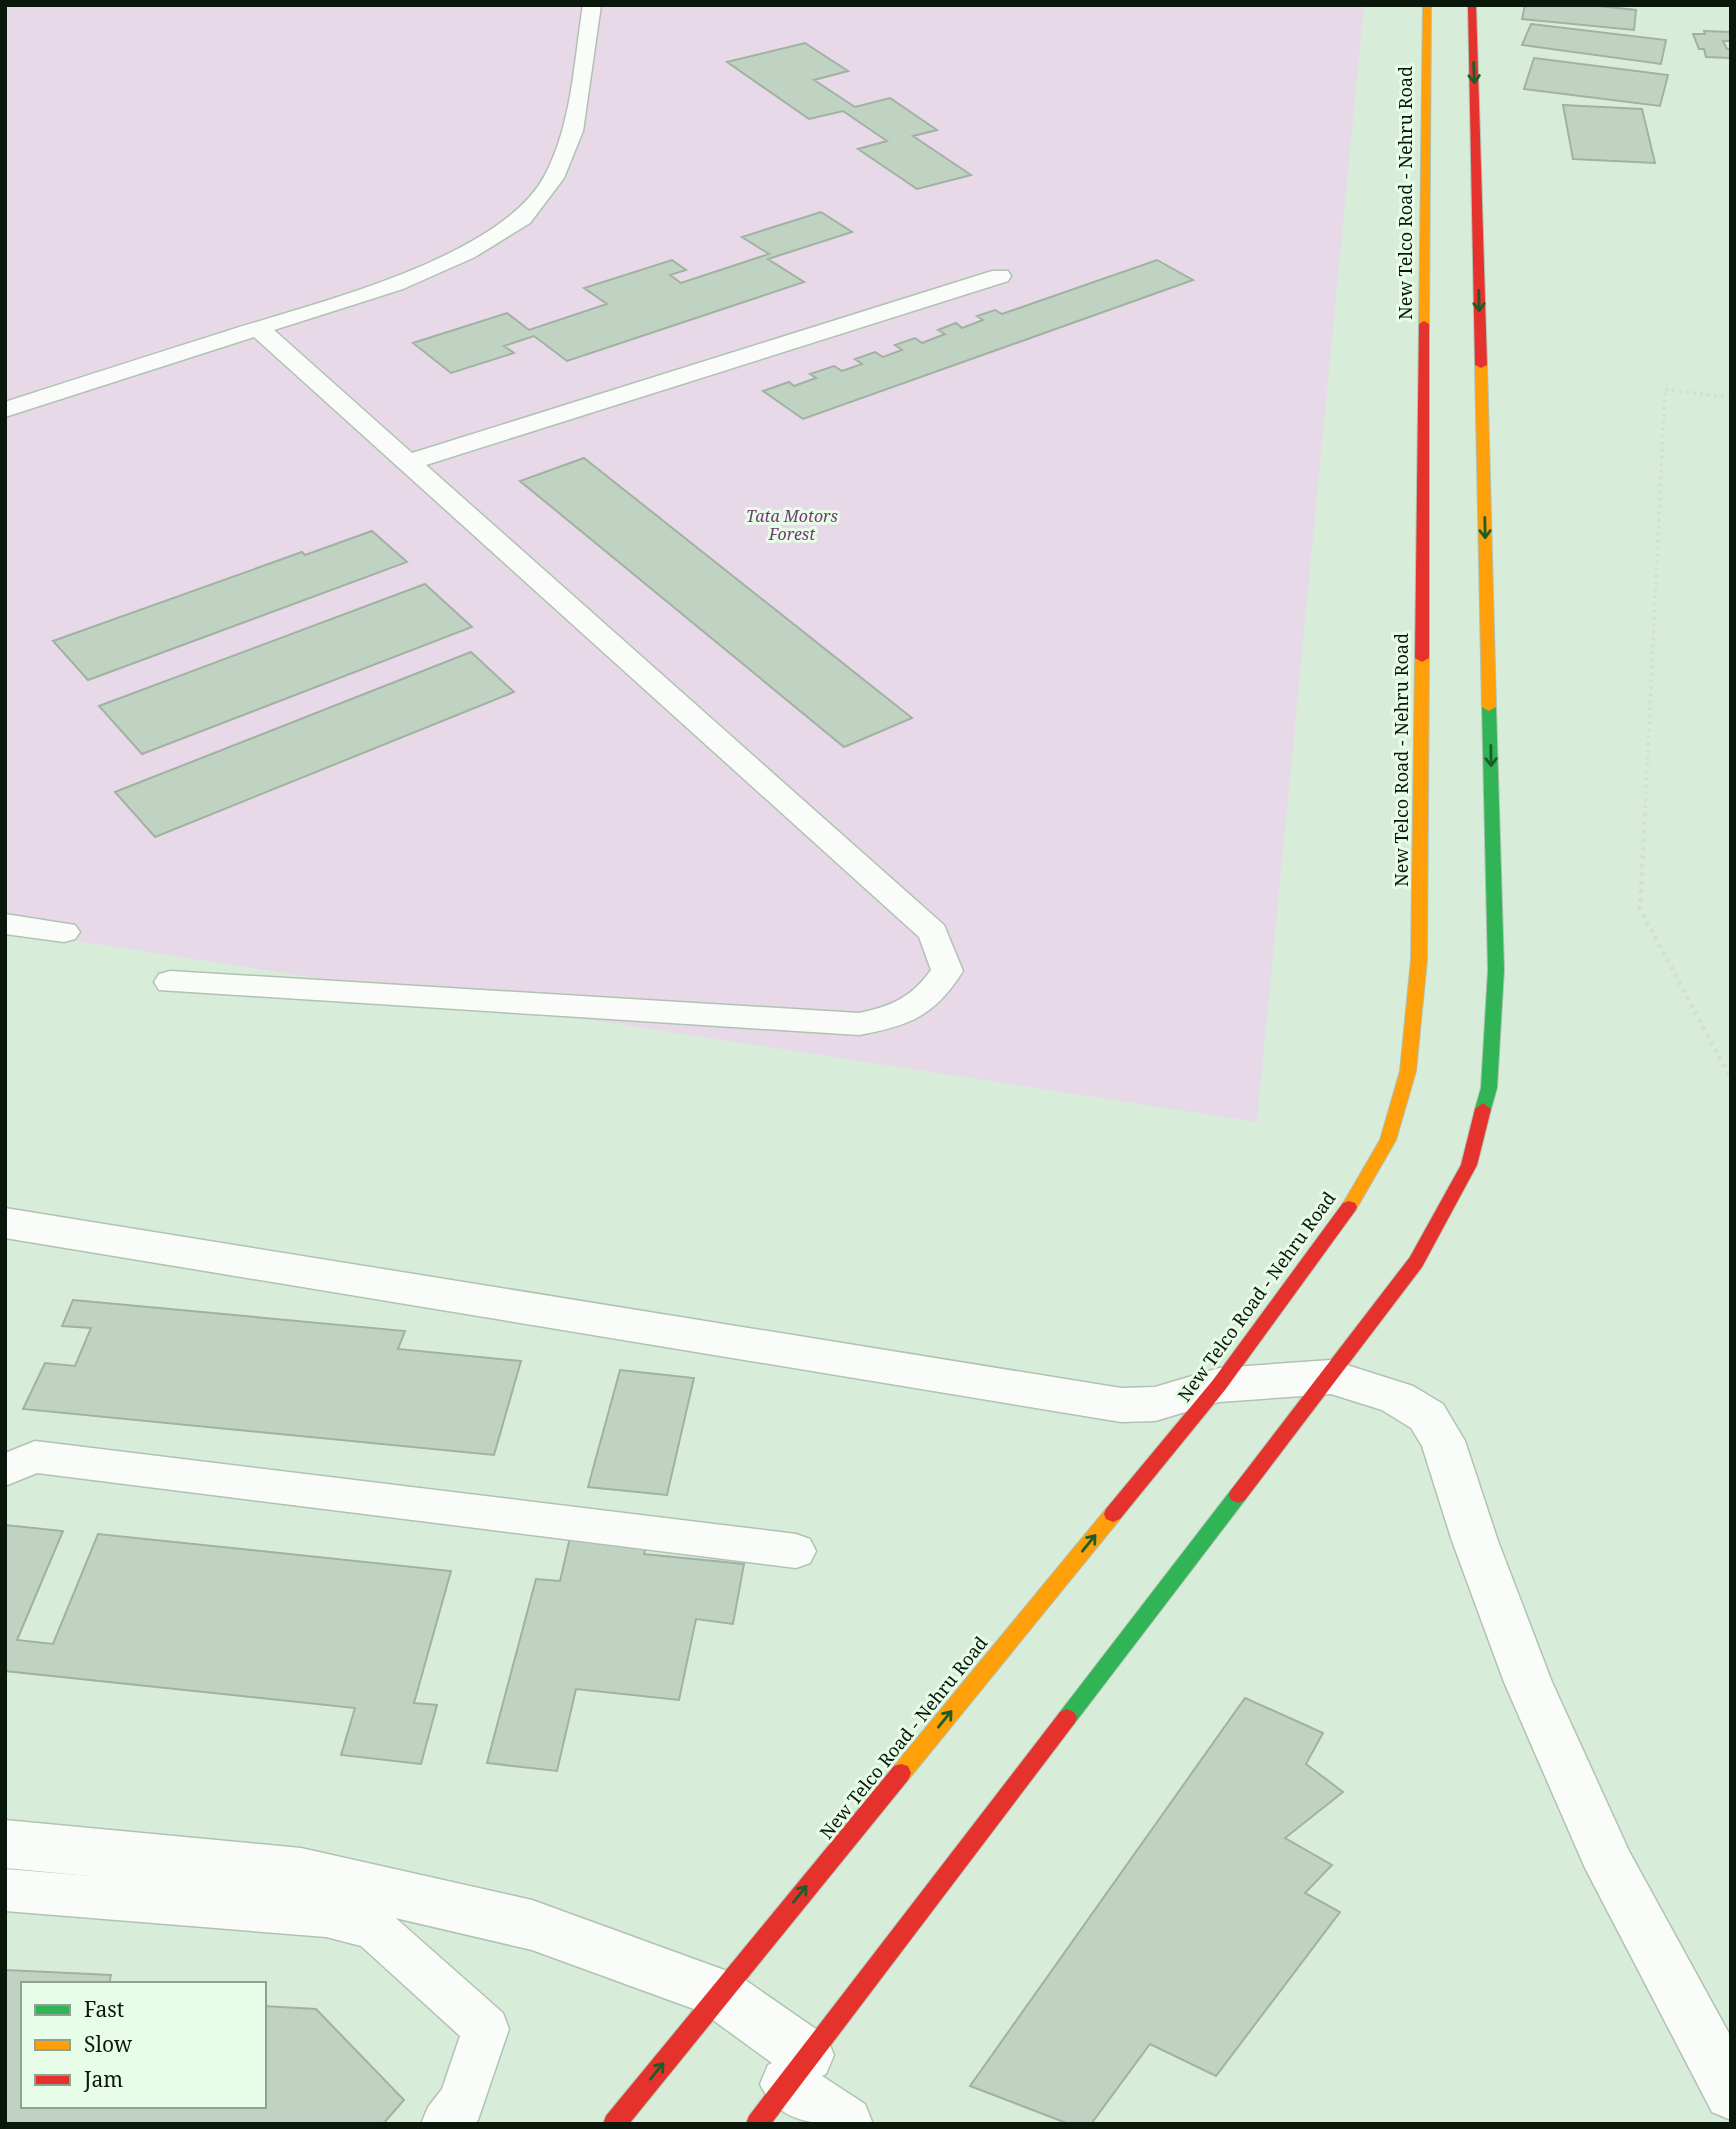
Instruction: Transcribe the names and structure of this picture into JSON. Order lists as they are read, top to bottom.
{
  "streets": {
    "street": ["New Telco Road - Nehru Road"]
  },
  "parks": ["Tata Motors Forest"],
  "legend": ["Fast", "Slow", "Jam"]
}
